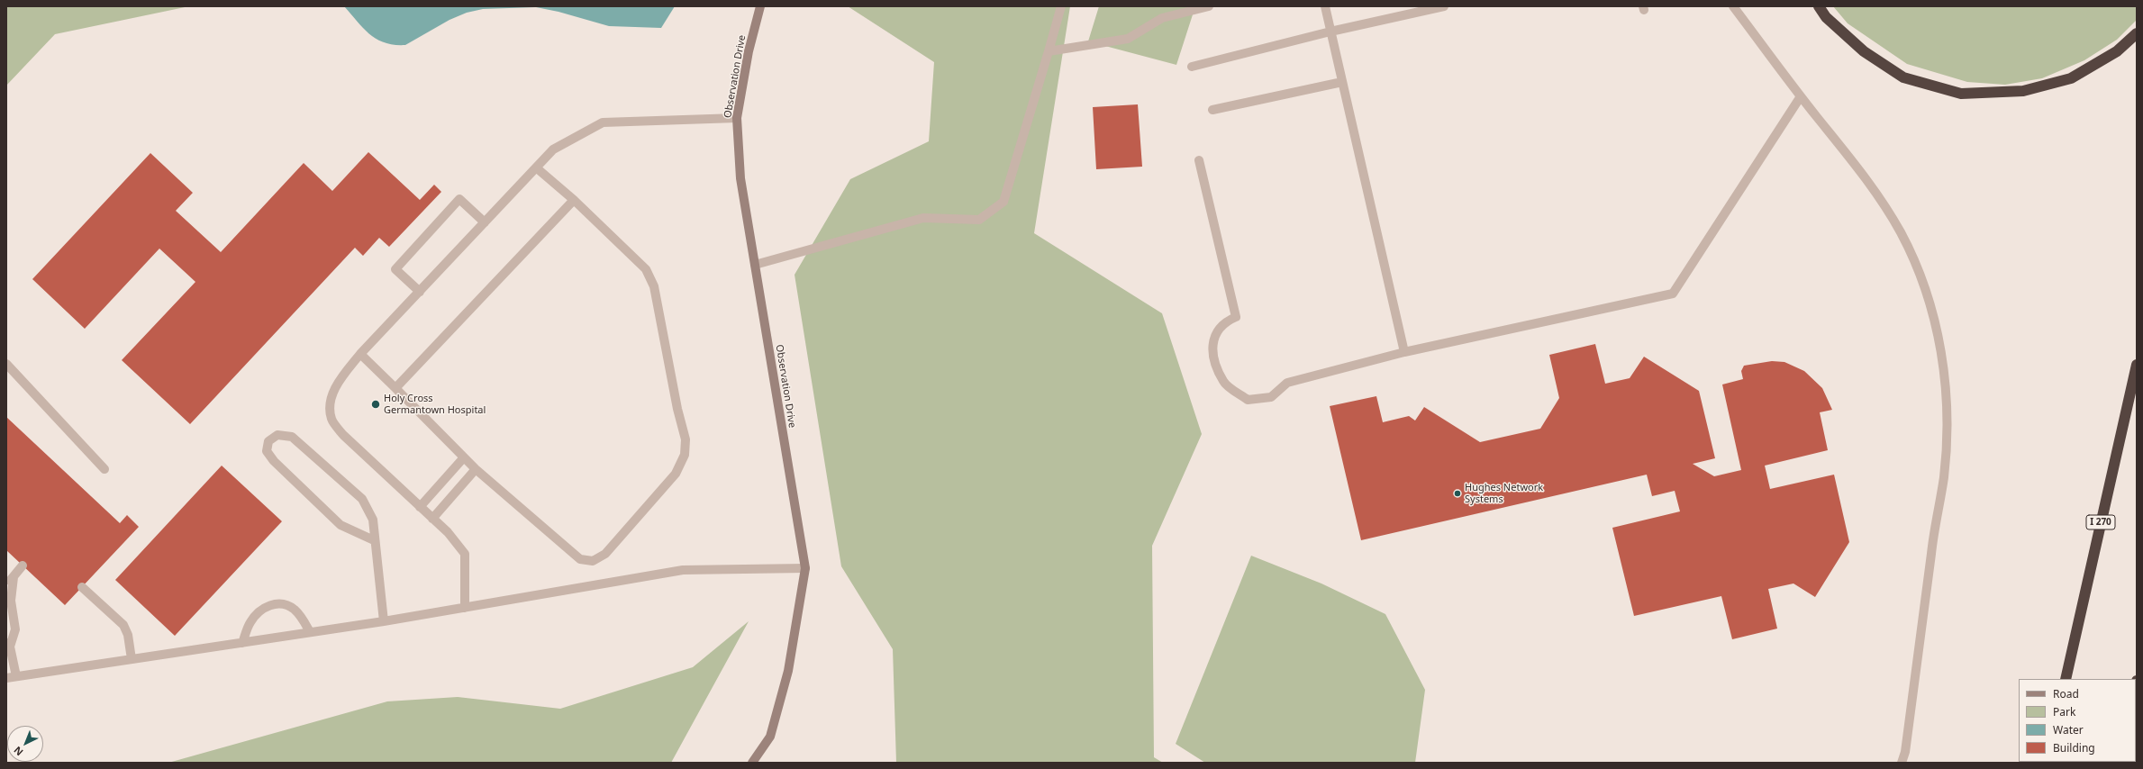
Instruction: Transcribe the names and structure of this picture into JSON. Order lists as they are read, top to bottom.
{
  "streets": {
    "highway": ["I 270"],
    "street": ["Observation Drive"]
  },
  "places": ["Holy Cross Germantown Hospital", "Hughes Network Systems"],
  "legend": [
    "Road",
    "Park",
    "Water",
    "Building"
  ],
  "north": "bottom left"
}
